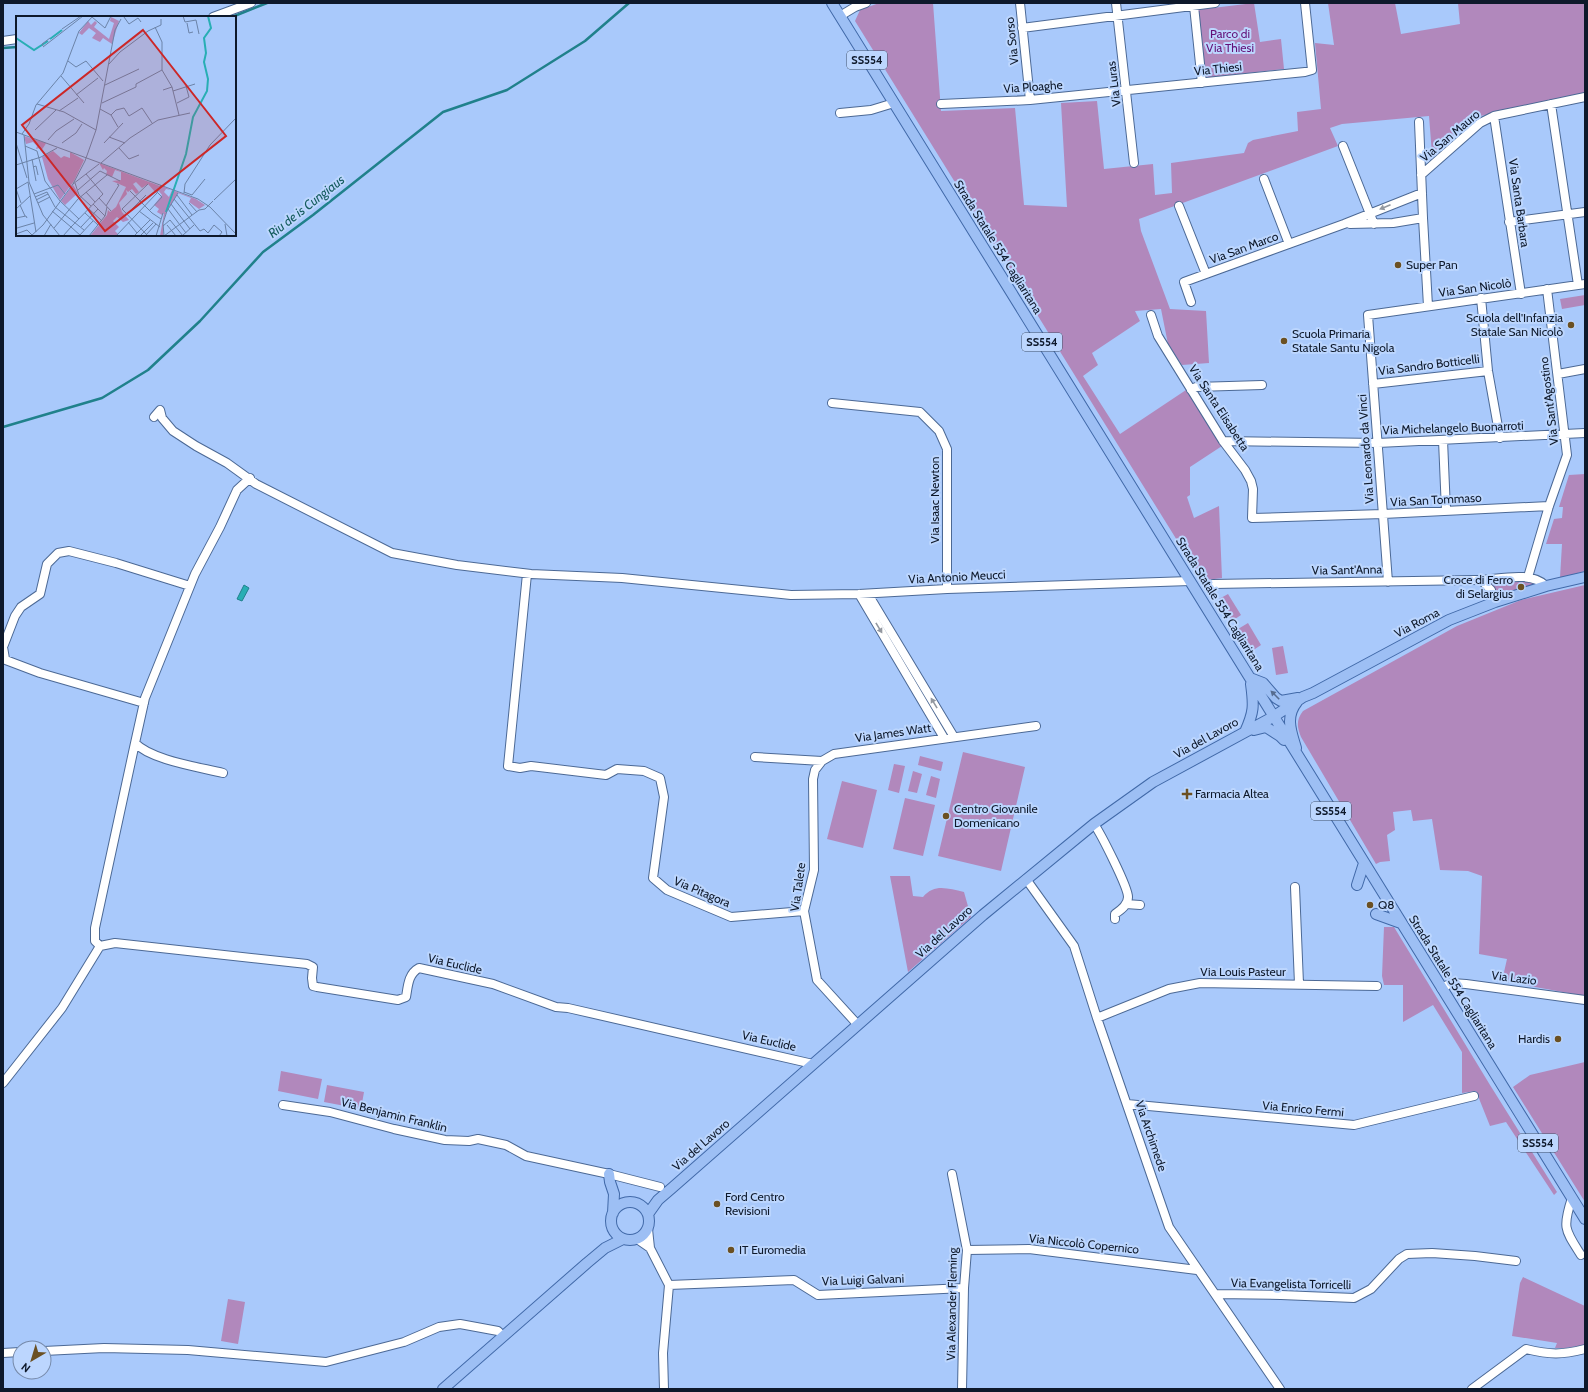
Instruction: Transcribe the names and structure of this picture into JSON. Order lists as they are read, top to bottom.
{
  "streets": {
    "main road": [
      "SS554",
      "Strada Statale 554 Cagliaritana",
      "Via Roma",
      "Via del Lavoro"
    ],
    "street": [
      "Via Sorso",
      "Via Thiesi",
      "Via Luras",
      "Via Ploaghe",
      "Via San Mauro",
      "Via Santa Barbara",
      "Via San Marco",
      "Via San Nicolò",
      "Via Sandro Botticelli",
      "Via Sant'Agostino",
      "Via Santa Elisabetta",
      "Via Michelangelo Buonarroti",
      "Via Leonardo da Vinci",
      "Via Isaac Newton",
      "Via San Tommaso",
      "Via Sant'Anna",
      "Via Antonio Meucci",
      "Via James Watt",
      "Via Talete",
      "Via Pitagora",
      "Via Euclide",
      "Via Louis Pasteur",
      "Via Lazio",
      "Via Enrico Fermi",
      "Via Benjamin Franklin",
      "Via Archimede",
      "Via Niccolò Copernico",
      "Via Luigi Galvani",
      "Via Evangelista Torricelli",
      "Via Alexander Fleming"
    ]
  },
  "crossings": [
    ["Via Sorso", "Via Ploaghe"],
    ["Via Thiesi", "Via Luras"],
    ["Via Thiesi", "Via Ploaghe"],
    ["Via Luras", "Via Ploaghe"],
    ["Via San Mauro", "Via Santa Barbara"],
    ["Via San Mauro", "Via San Marco"],
    ["Via San Mauro", "Via San Nicolò"],
    ["Via Santa Barbara", "Via San Nicolò"],
    ["Strada Statale 554 Cagliaritana", "Via Antonio Meucci"],
    ["Strada Statale 554 Cagliaritana", "Via Roma"],
    ["Strada Statale 554 Cagliaritana", "Via del Lavoro"],
    ["Strada Statale 554 Cagliaritana", "Via Lazio"],
    ["Via San Nicolò", "Via Sant'Agostino"],
    ["Via San Nicolò", "Via Leonardo da Vinci"],
    ["Via Sandro Botticelli", "Via Leonardo da Vinci"],
    ["Via Sant'Agostino", "Via Michelangelo Buonarroti"],
    ["Via Sant'Agostino", "Via San Tommaso"],
    ["Via Sant'Agostino", "Via Sant'Anna"],
    ["Via Santa Elisabetta", "Via Michelangelo Buonarroti"],
    ["Via Santa Elisabetta", "Via San Tommaso"],
    ["Via Michelangelo Buonarroti", "Via Leonardo da Vinci"],
    ["Via Leonardo da Vinci", "Via San Tommaso"],
    ["Via Leonardo da Vinci", "Via Sant'Anna"],
    ["Via Isaac Newton", "Via Antonio Meucci"],
    ["Via Sant'Anna", "Via Roma"],
    ["Via Antonio Meucci", "Via Pitagora"],
    ["Via Roma", "Via del Lavoro"],
    ["Via James Watt", "Via Talete"],
    ["Via del Lavoro", "Via Talete"],
    ["Via del Lavoro", "Via Euclide"],
    ["Via del Lavoro", "Via Archimede"],
    ["Via Talete", "Via Pitagora"],
    ["Via Louis Pasteur", "Via Archimede"],
    ["Via Enrico Fermi", "Via Archimede"],
    ["Via Archimede", "Via Niccolò Copernico"],
    ["Via Archimede", "Via Evangelista Torricelli"],
    ["Via Niccolò Copernico", "Via Alexander Fleming"],
    ["Via Luigi Galvani", "Via Alexander Fleming"]
  ],
  "water": ["Riu de is Cungiaus"],
  "parks": ["Parco di Via Thiesi"],
  "places": {
    "other": [
      "Super Pan",
      "Scuola dell'Infanzia Statale San Nicolò",
      "Scuola Primaria Statale Santu Nigola",
      "Croce di Ferro di Selargius",
      "Centro Giovanile Domenicano",
      "Q8",
      "Hardis",
      "Ford Centro Revisioni",
      "IT Euromedia"
    ],
    "health": ["Farmacia Altea"]
  },
  "north": "bottom left"
}
